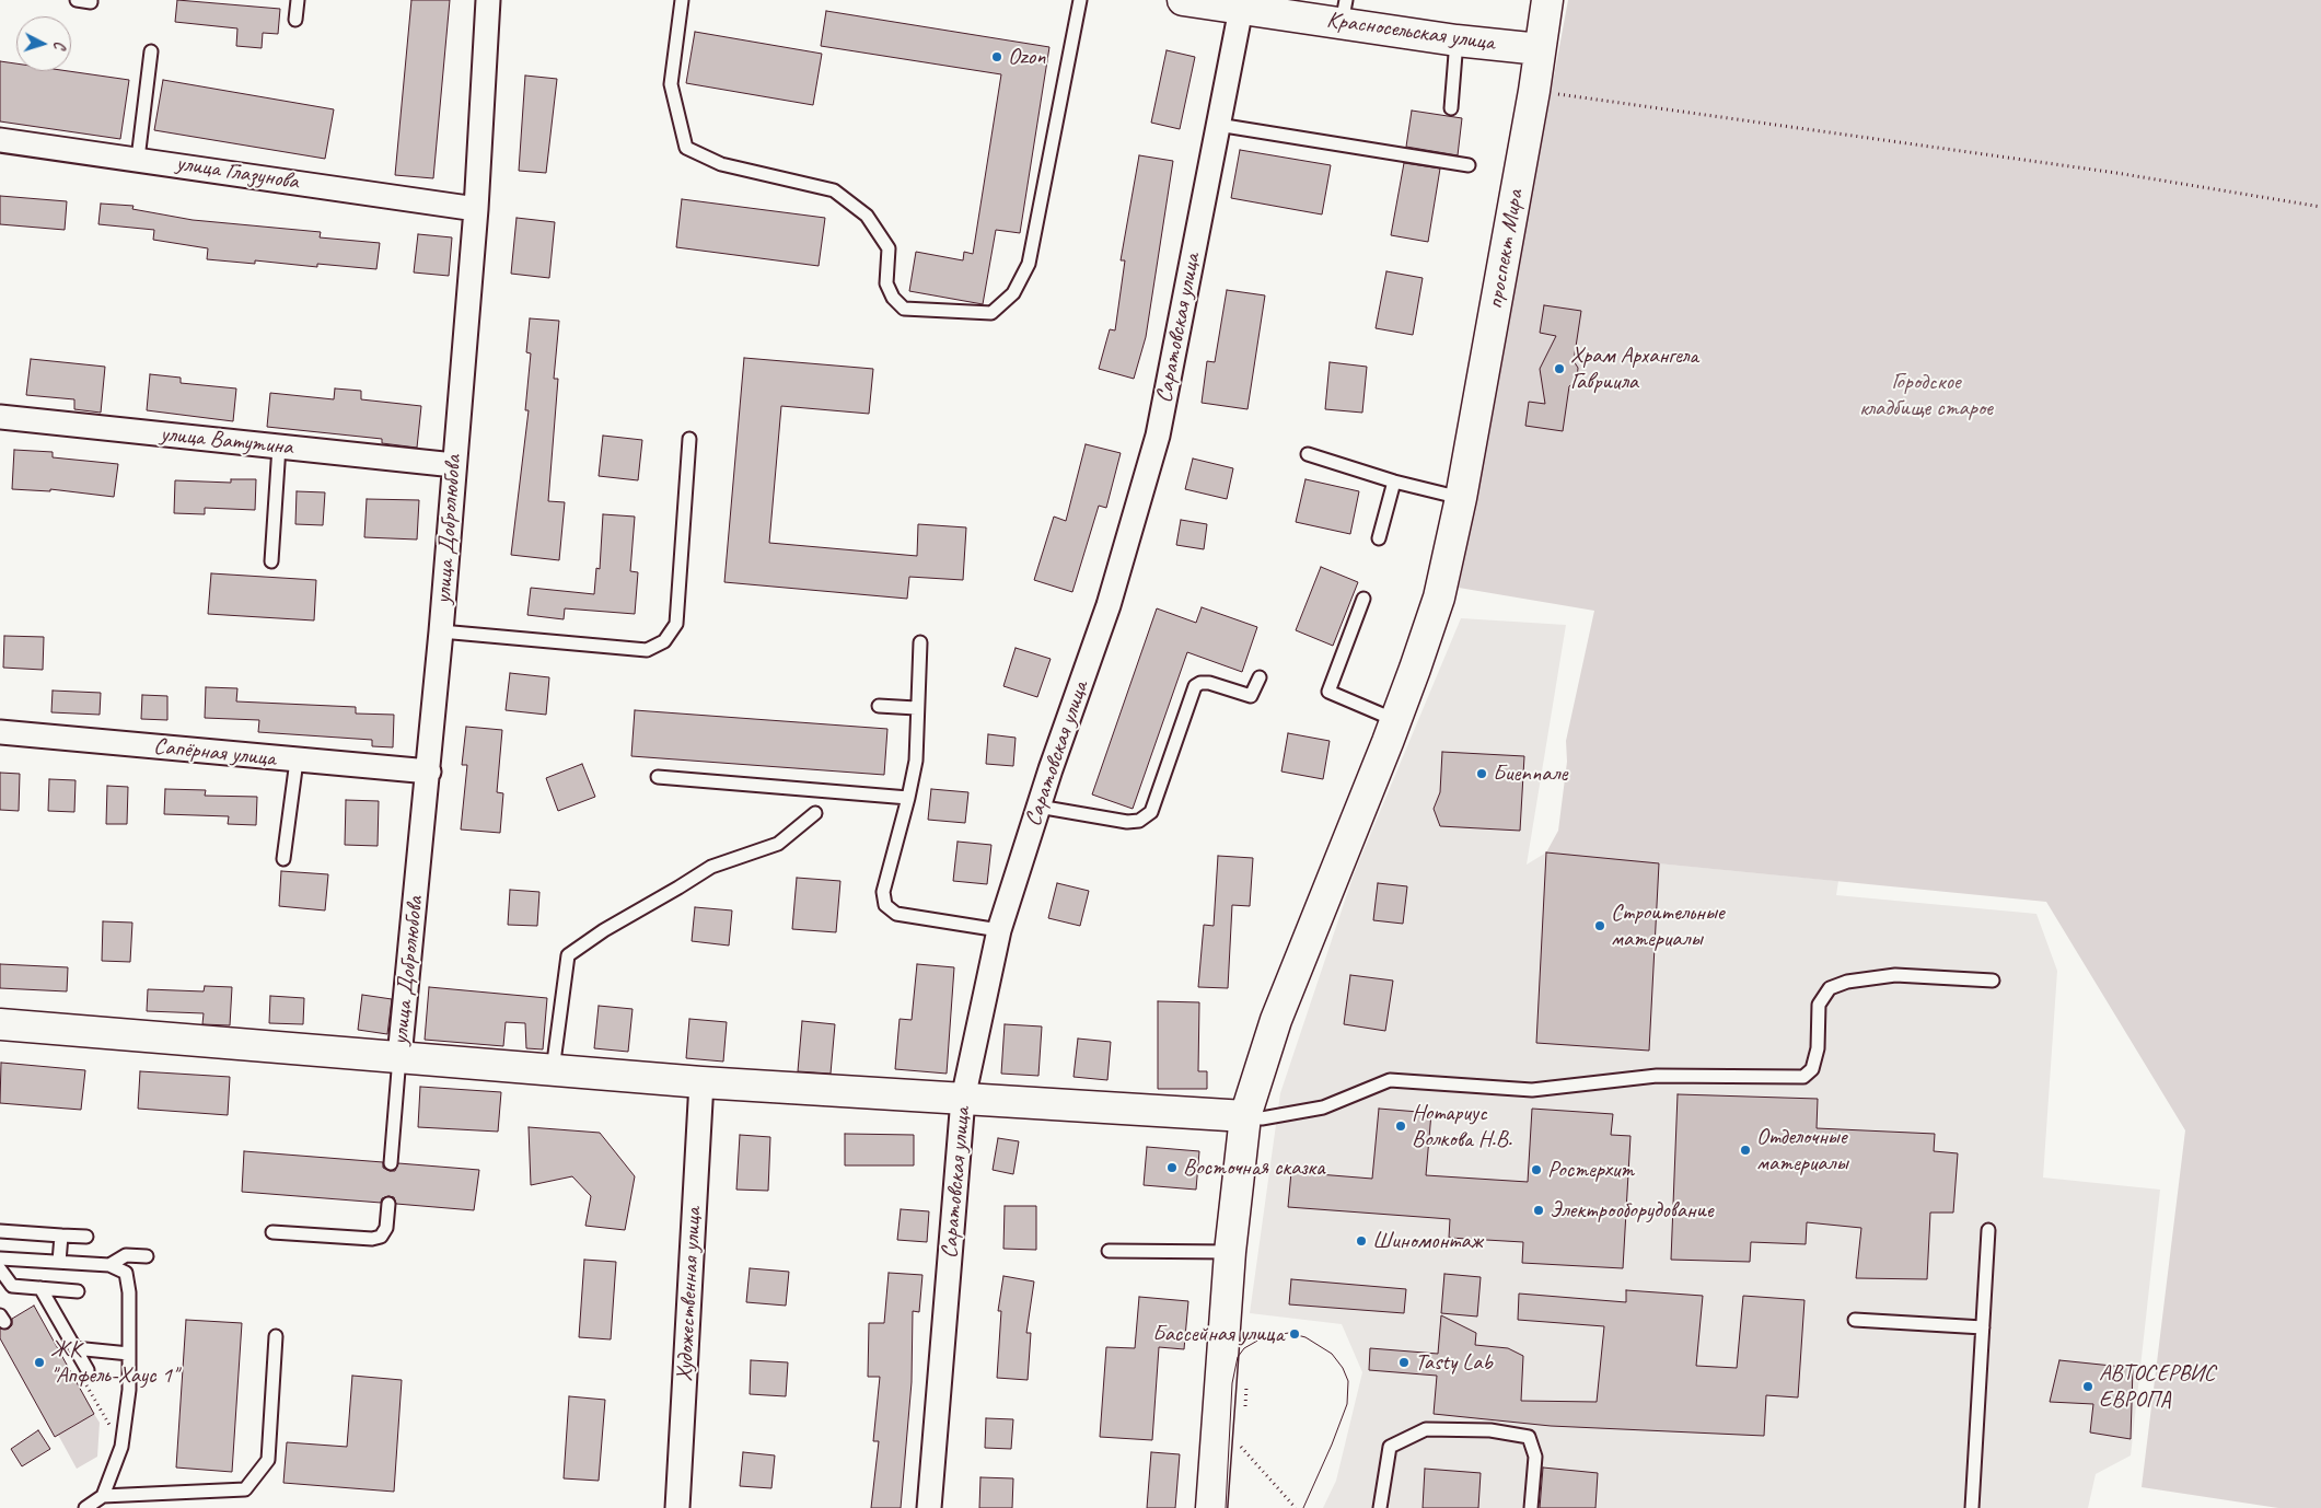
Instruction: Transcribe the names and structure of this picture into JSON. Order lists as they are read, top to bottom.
{
  "streets": {
    "main road": ["Красносельская улица", "проспект Мира"],
    "street": [
      "улица Глазунова",
      "Саратовская улица",
      "улица Ватутина",
      "улица Добролюбова",
      "Сапёрная улица",
      "Художественная улица"
    ]
  },
  "crossings": [
    ["Красносельская улица", "проспект Мира"],
    ["Красносельская улица", "Саратовская улица"],
    ["улица Глазунова", "улица Добролюбова"],
    ["улица Ватутина", "улица Добролюбова"],
    ["улица Добролюбова", "Сапёрная улица"]
  ],
  "parks": ["Городское кладбище старое"],
  "places": [
    "Ozon",
    "Храм Архангела Гавриила",
    "Биеnnале",
    "Строительные материалы",
    "Нотариус Волкова Н.В.",
    "Отделочные материалы",
    "Восточная сказка",
    "Ростерхит",
    "Электрооборудование",
    "Шиномонтаж",
    "Бассейная улица",
    "ЖК \"Апфель-Хаус 1\"",
    "Tasty Lab",
    "АВТОСЕРВИС ЕВРОПА"
  ],
  "north": "right"
}
